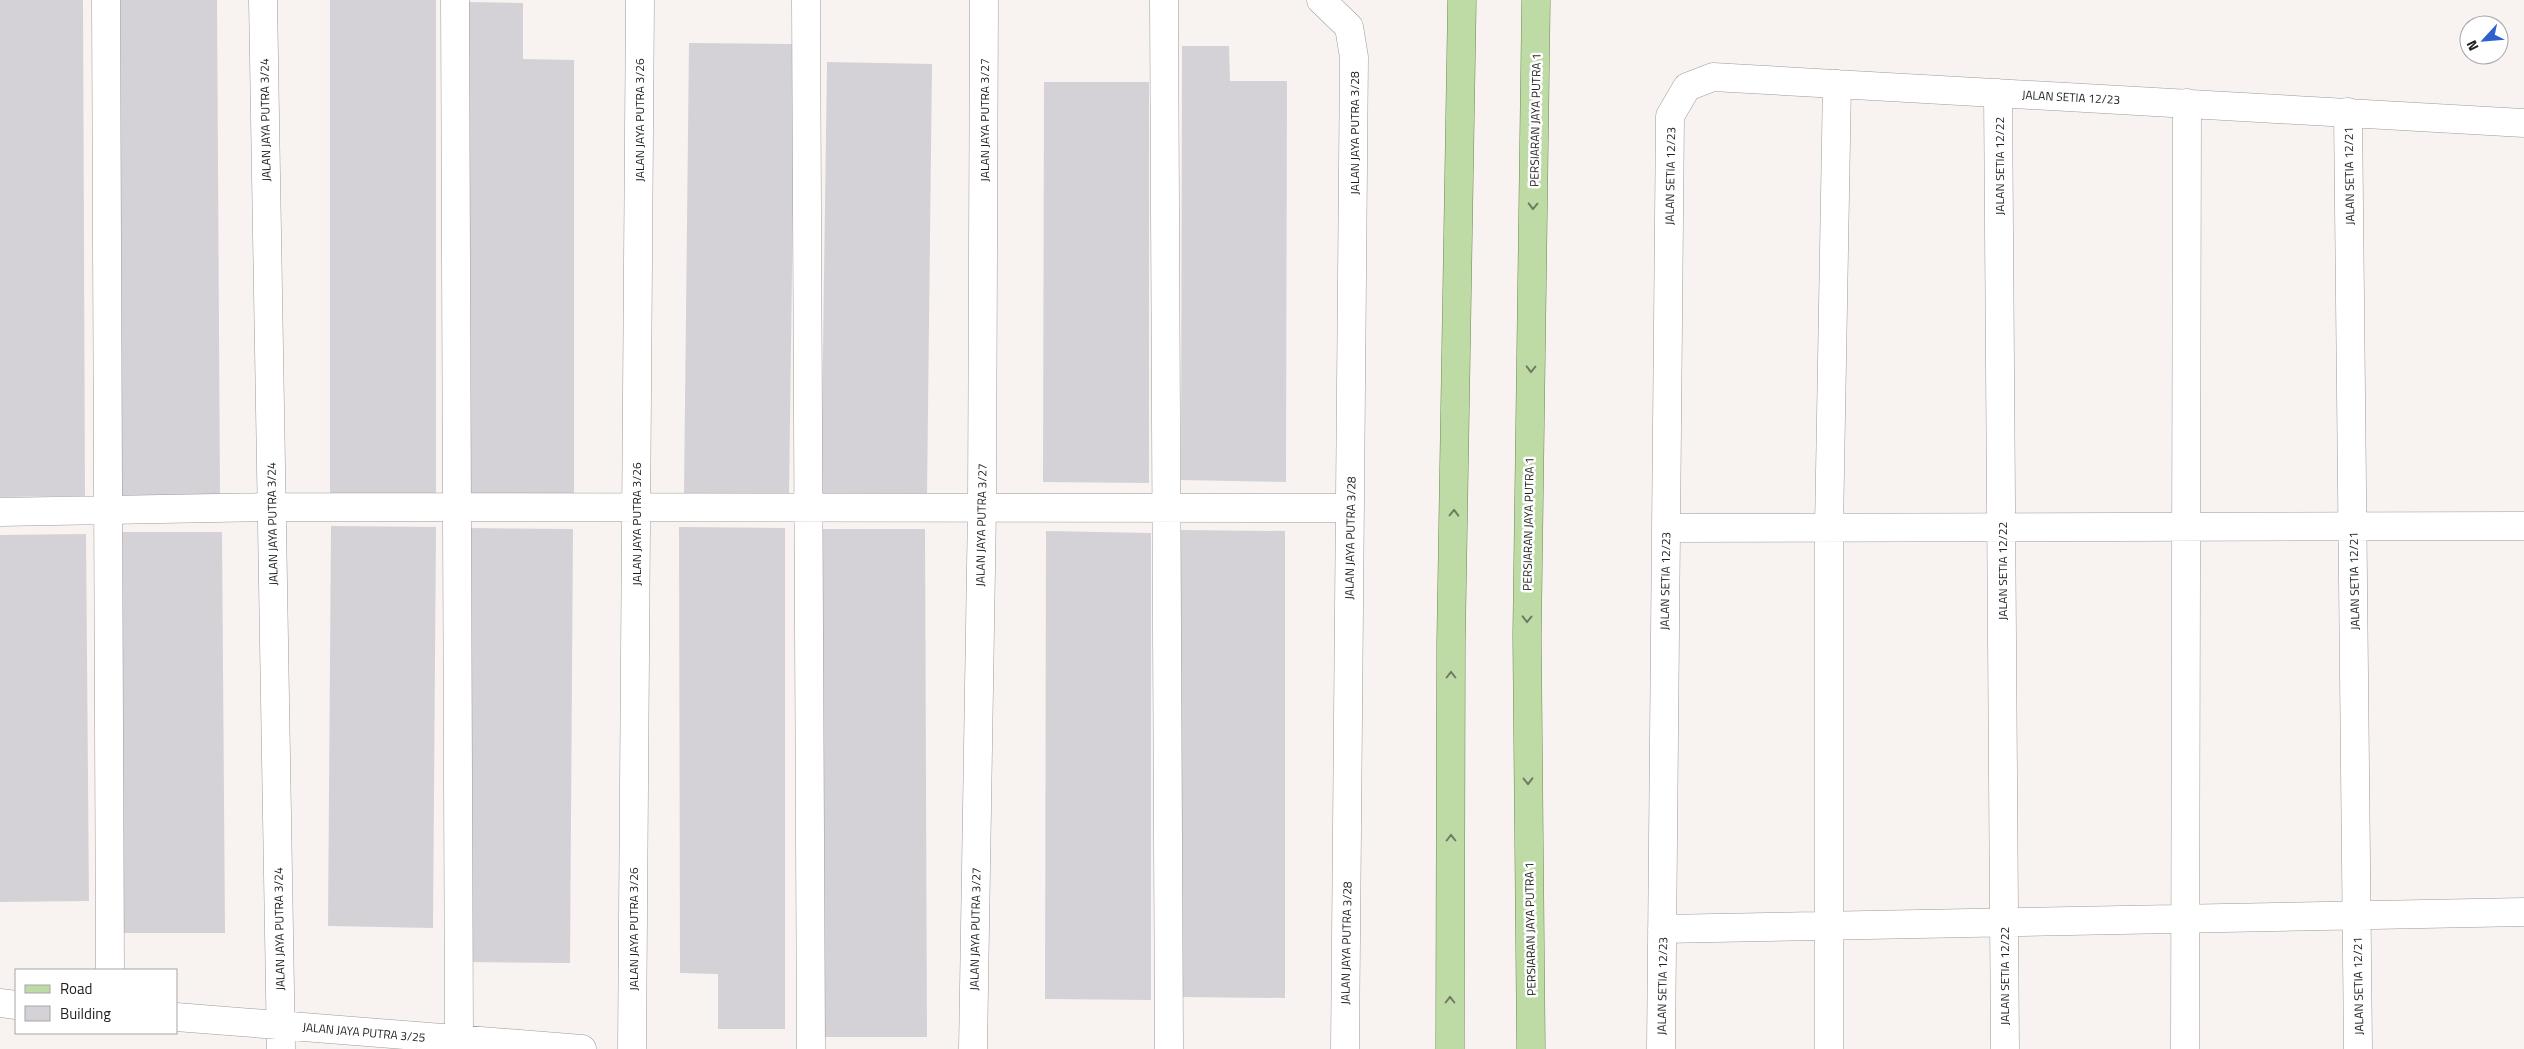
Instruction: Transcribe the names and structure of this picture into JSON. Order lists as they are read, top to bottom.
{
  "streets": {
    "main road": ["PERSIARAN JAYA PUTRA 1"],
    "street": [
      "JALAN SETIA 12/23",
      "JALAN JAYA PUTRA 3/24",
      "JALAN JAYA PUTRA 3/26",
      "JALAN JAYA PUTRA 3/27",
      "JALAN JAYA PUTRA 3/28",
      "JALAN SETIA 12/22",
      "JALAN SETIA 12/21",
      "JALAN JAYA PUTRA 3/25"
    ]
  },
  "crossings": [
    ["JALAN SETIA 12/23", "JALAN SETIA 12/22"],
    ["JALAN SETIA 12/23", "JALAN SETIA 12/21"],
    ["JALAN JAYA PUTRA 3/24", "JALAN JAYA PUTRA 3/25"]
  ],
  "legend": ["Road", "Building"],
  "north": "bottom left"
}
